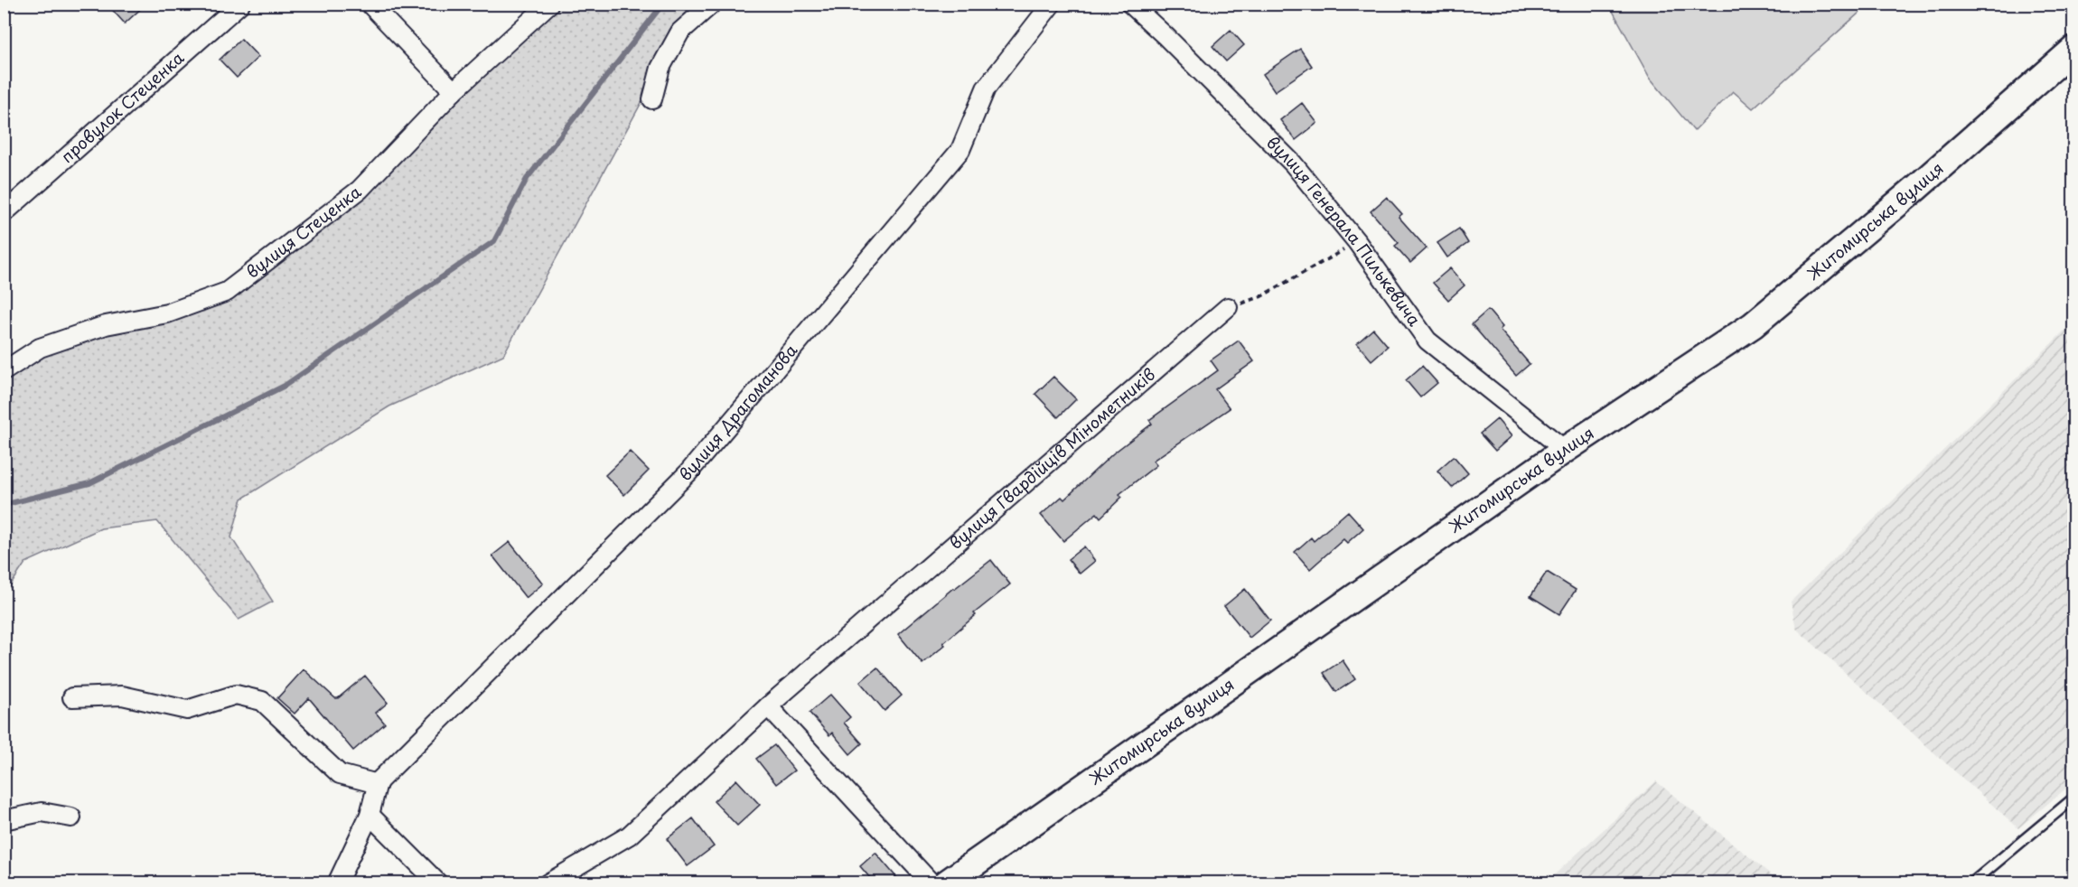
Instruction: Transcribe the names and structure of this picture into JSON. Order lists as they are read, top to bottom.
{
  "streets": {
    "main road": ["Житомирська вулиця"],
    "street": [
      "провулок Стеценка",
      "вулиця Стеценка",
      "вулиця Генерала Пилькевича",
      "вулиця Драгоманова",
      "вулиця Гвардійців Мінометників"
    ]
  },
  "crossings": [
    ["Житомирська вулиця", "вулиця Генерала Пилькевича"]
  ]
}
